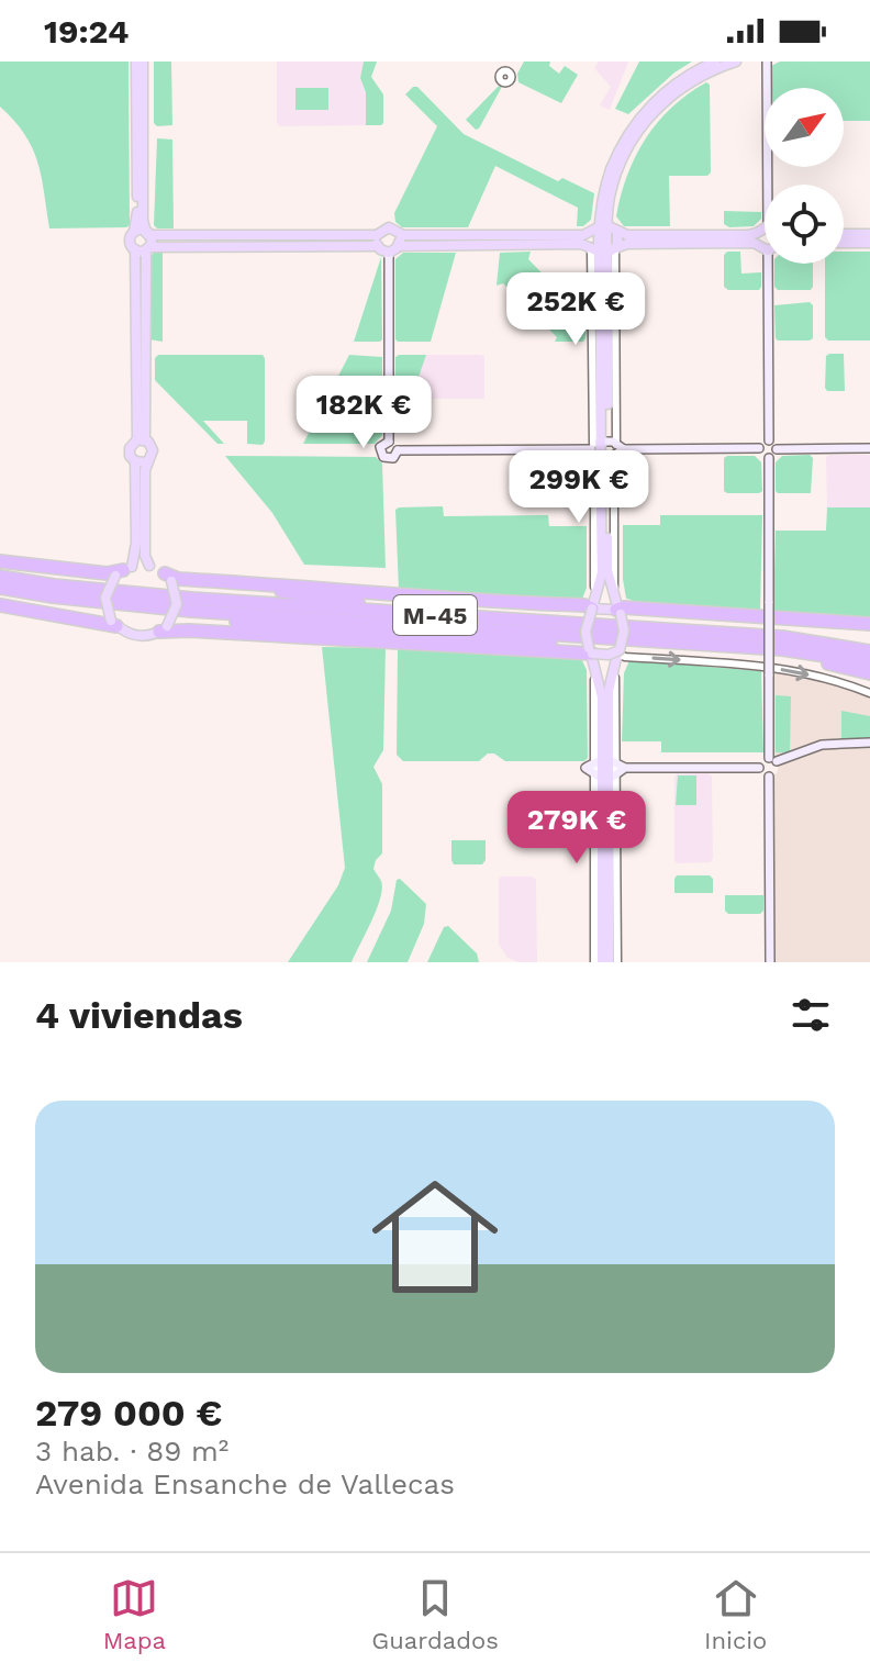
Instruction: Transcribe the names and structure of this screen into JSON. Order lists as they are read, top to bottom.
{
  "streets": {
    "highway": ["M-45"]
  },
  "north": "top right",
  "page": {
    "status": "19:24",
    "price": [
      "252K €",
      "182K €",
      "299K €",
      "279K €"
    ],
    "heading": "4 viviendas",
    "list": [
      {
        "name": "279 000 €",
        "note": "3 hab. · 89 m² · Avenida Ensanche de Vallecas"
      }
    ],
    "tabs": ["Mapa", "Guardados", "Inicio"]
  }
}
